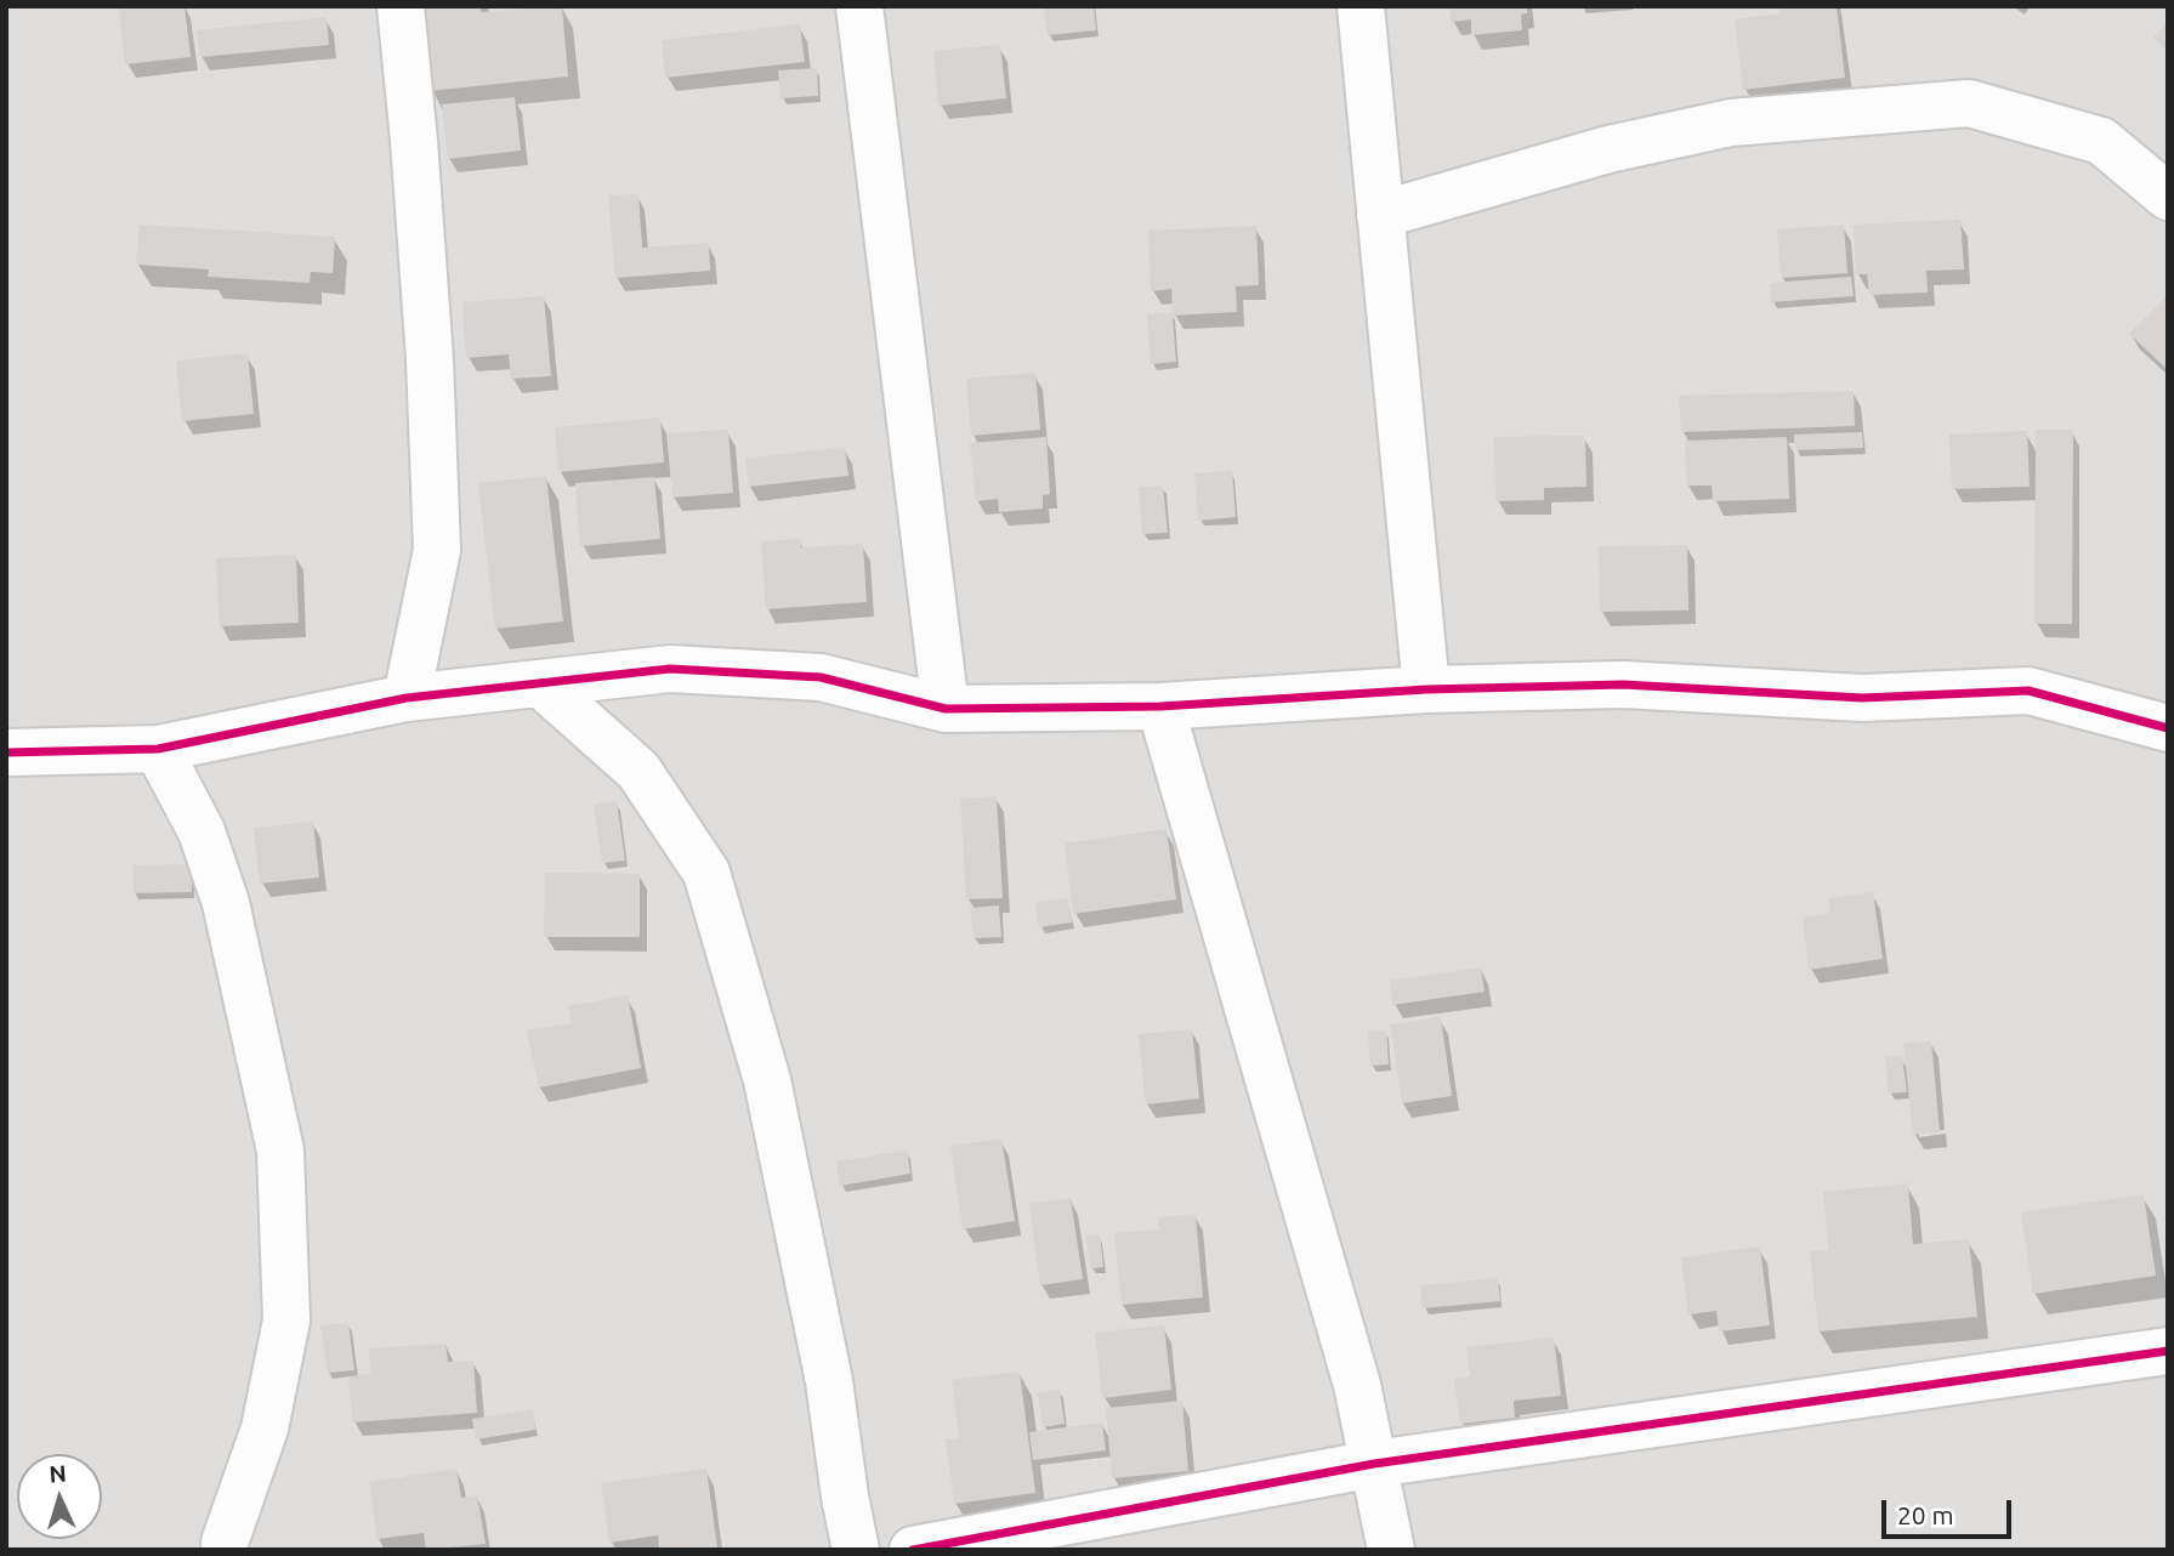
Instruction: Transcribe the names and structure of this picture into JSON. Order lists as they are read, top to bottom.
{
  "scale_bar": "20 m",
  "north": "top"
}
